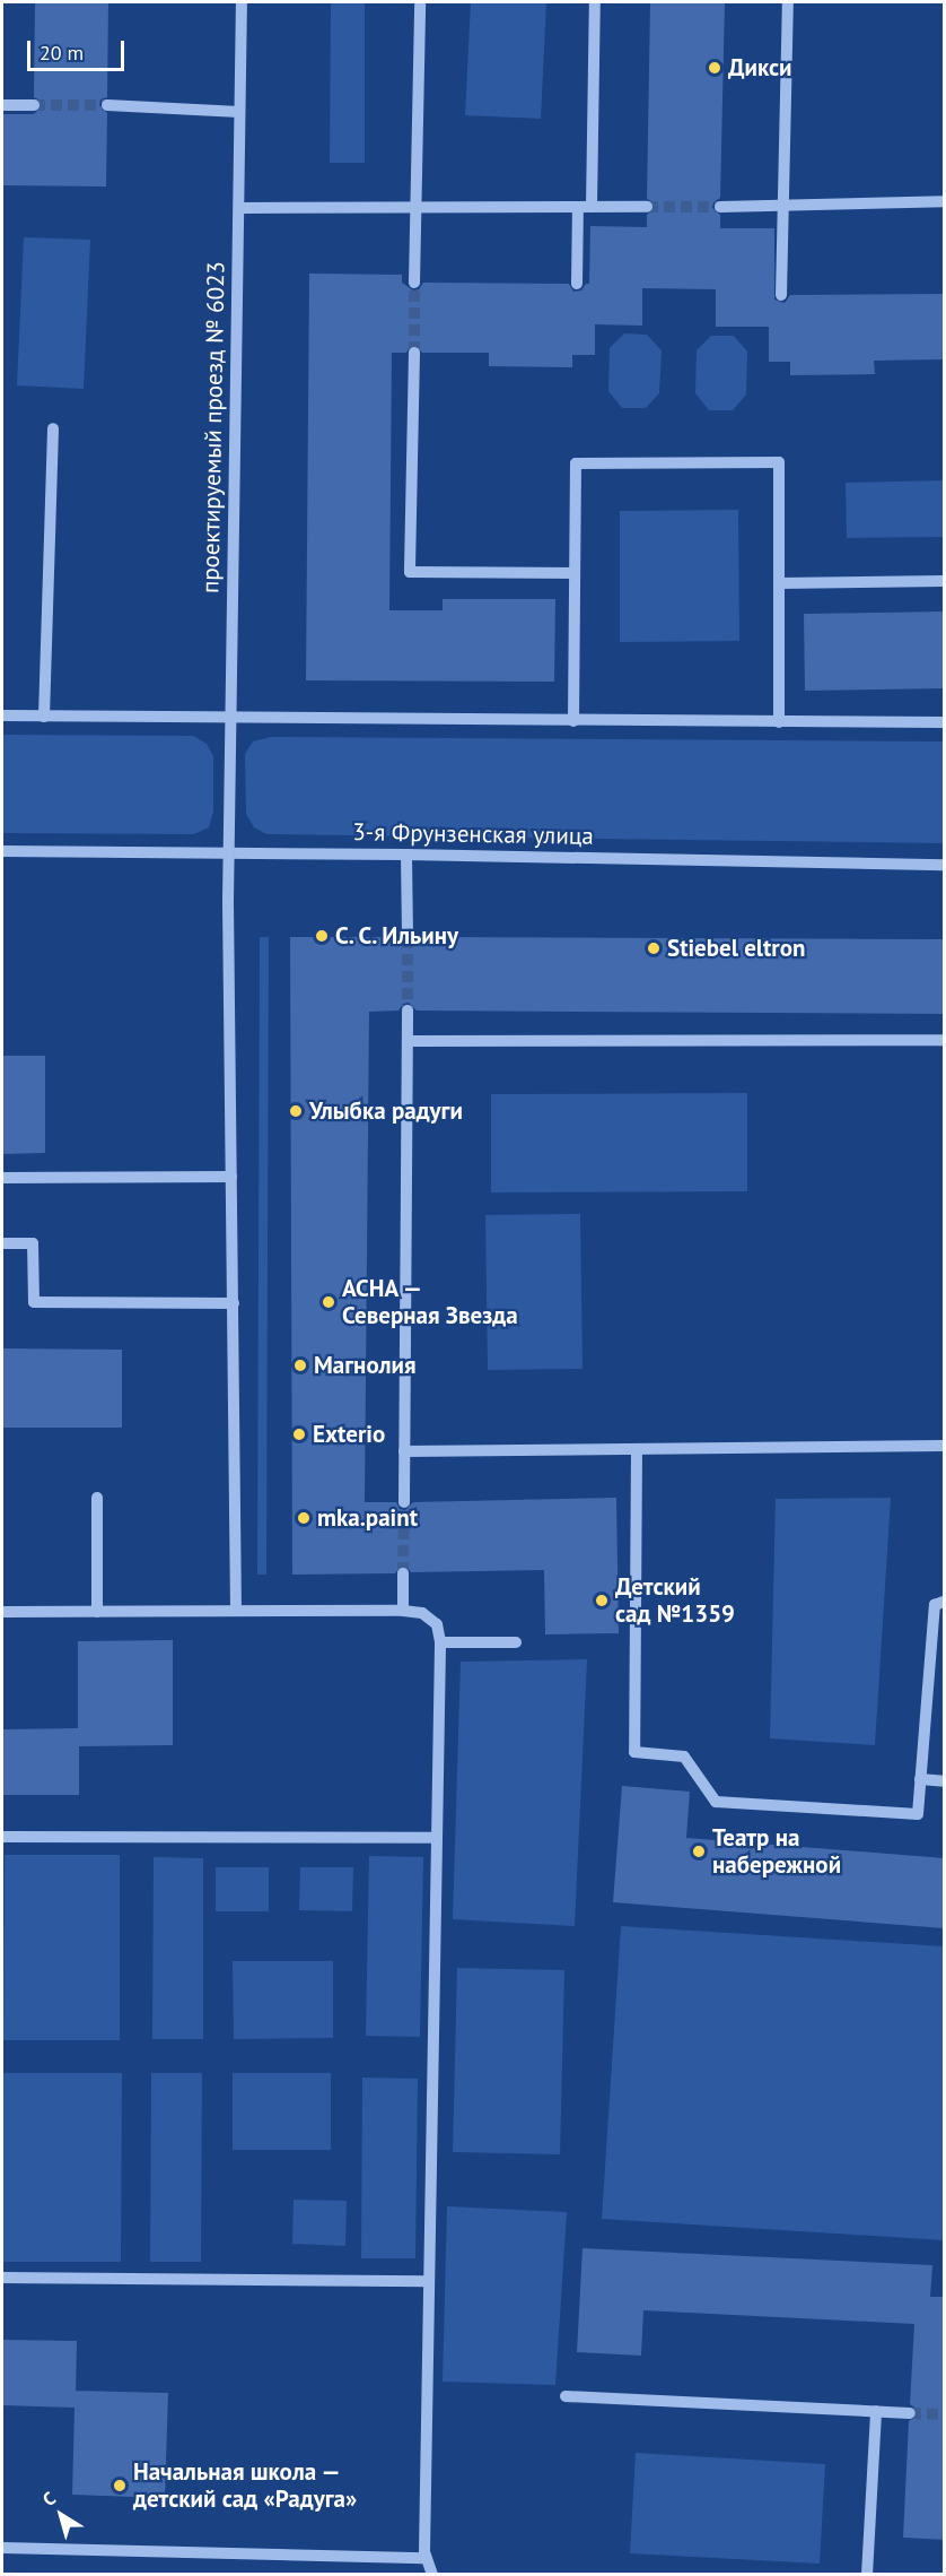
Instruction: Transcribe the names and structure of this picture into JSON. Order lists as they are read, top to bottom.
{
  "streets": {
    "street": ["проектируемый проезд № 6023", "3-я Фрунзенская улица"]
  },
  "crossings": [
    ["проектируемый проезд № 6023", "3-я Фрунзенская улица"]
  ],
  "places": [
    "Дикси",
    "С. С. Ильину",
    "Stiebel eltron",
    "Улыбка радуги",
    "АСНА — Северная Звезда",
    "Магнолия",
    "Exterio",
    "mka.paint",
    "Детский сад №1359",
    "Театр на набережной",
    "Начальная школа — детский сад «Радуга»"
  ],
  "scale_bar": "20 m",
  "north": "top left"
}
